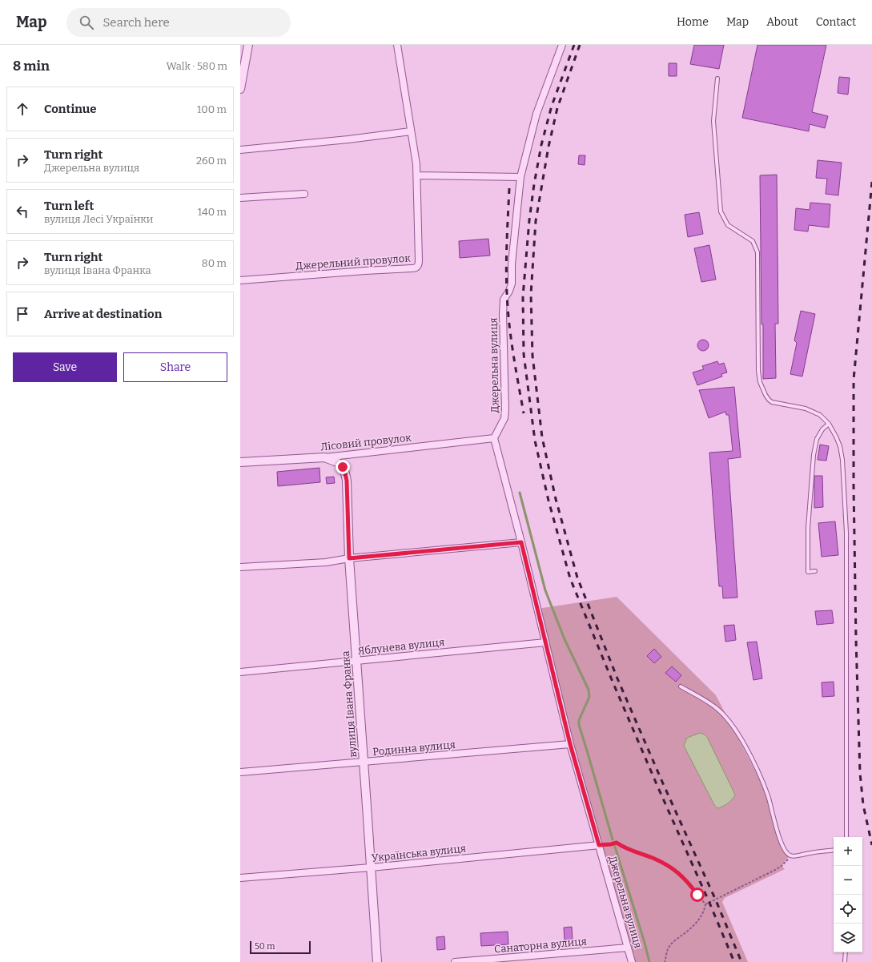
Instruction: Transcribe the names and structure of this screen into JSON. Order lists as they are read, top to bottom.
{
  "streets": {
    "street": [
      "Джерельний провулок",
      "Джерельна вулиця",
      "Лісовий провулок",
      "Яблунева вулиця",
      "вулиця Івана Франка",
      "Родинна вулиця",
      "Українська вулиця",
      "Санаторна вулиця"
    ]
  },
  "crossings": [
    ["Джерельна вулиця", "Лісовий провулок"],
    ["Джерельна вулиця", "Яблунева вулиця"],
    ["Джерельна вулиця", "Родинна вулиця"],
    ["Джерельна вулиця", "Українська вулиця"],
    ["Джерельна вулиця", "Санаторна вулиця"],
    ["Лісовий провулок", "вулиця Івана Франка"],
    ["Яблунева вулиця", "вулиця Івана Франка"],
    ["вулиця Івана Франка", "Родинна вулиця"],
    ["вулиця Івана Франка", "Українська вулиця"]
  ],
  "scale_bar": "50 m",
  "page": {
    "header": "Map",
    "search": "Search here",
    "nav": [
      "Home",
      "Map",
      "About",
      "Contact"
    ],
    "heading": ["8 min", "Walk · 580 m"],
    "list": [
      ["Continue", "100 m"],
      ["Turn right", "Джерельна вулиця", "260 m"],
      ["Turn left", "вулиця Лесі Українки", "140 m"],
      ["Turn right", "вулиця Івана Франка", "80 m"],
      "Arrive at destination"
    ],
    "buttons": ["Save", "Share"],
    "map_buttons": ["+", "−"],
    "scale": "50 m"
  }
}
